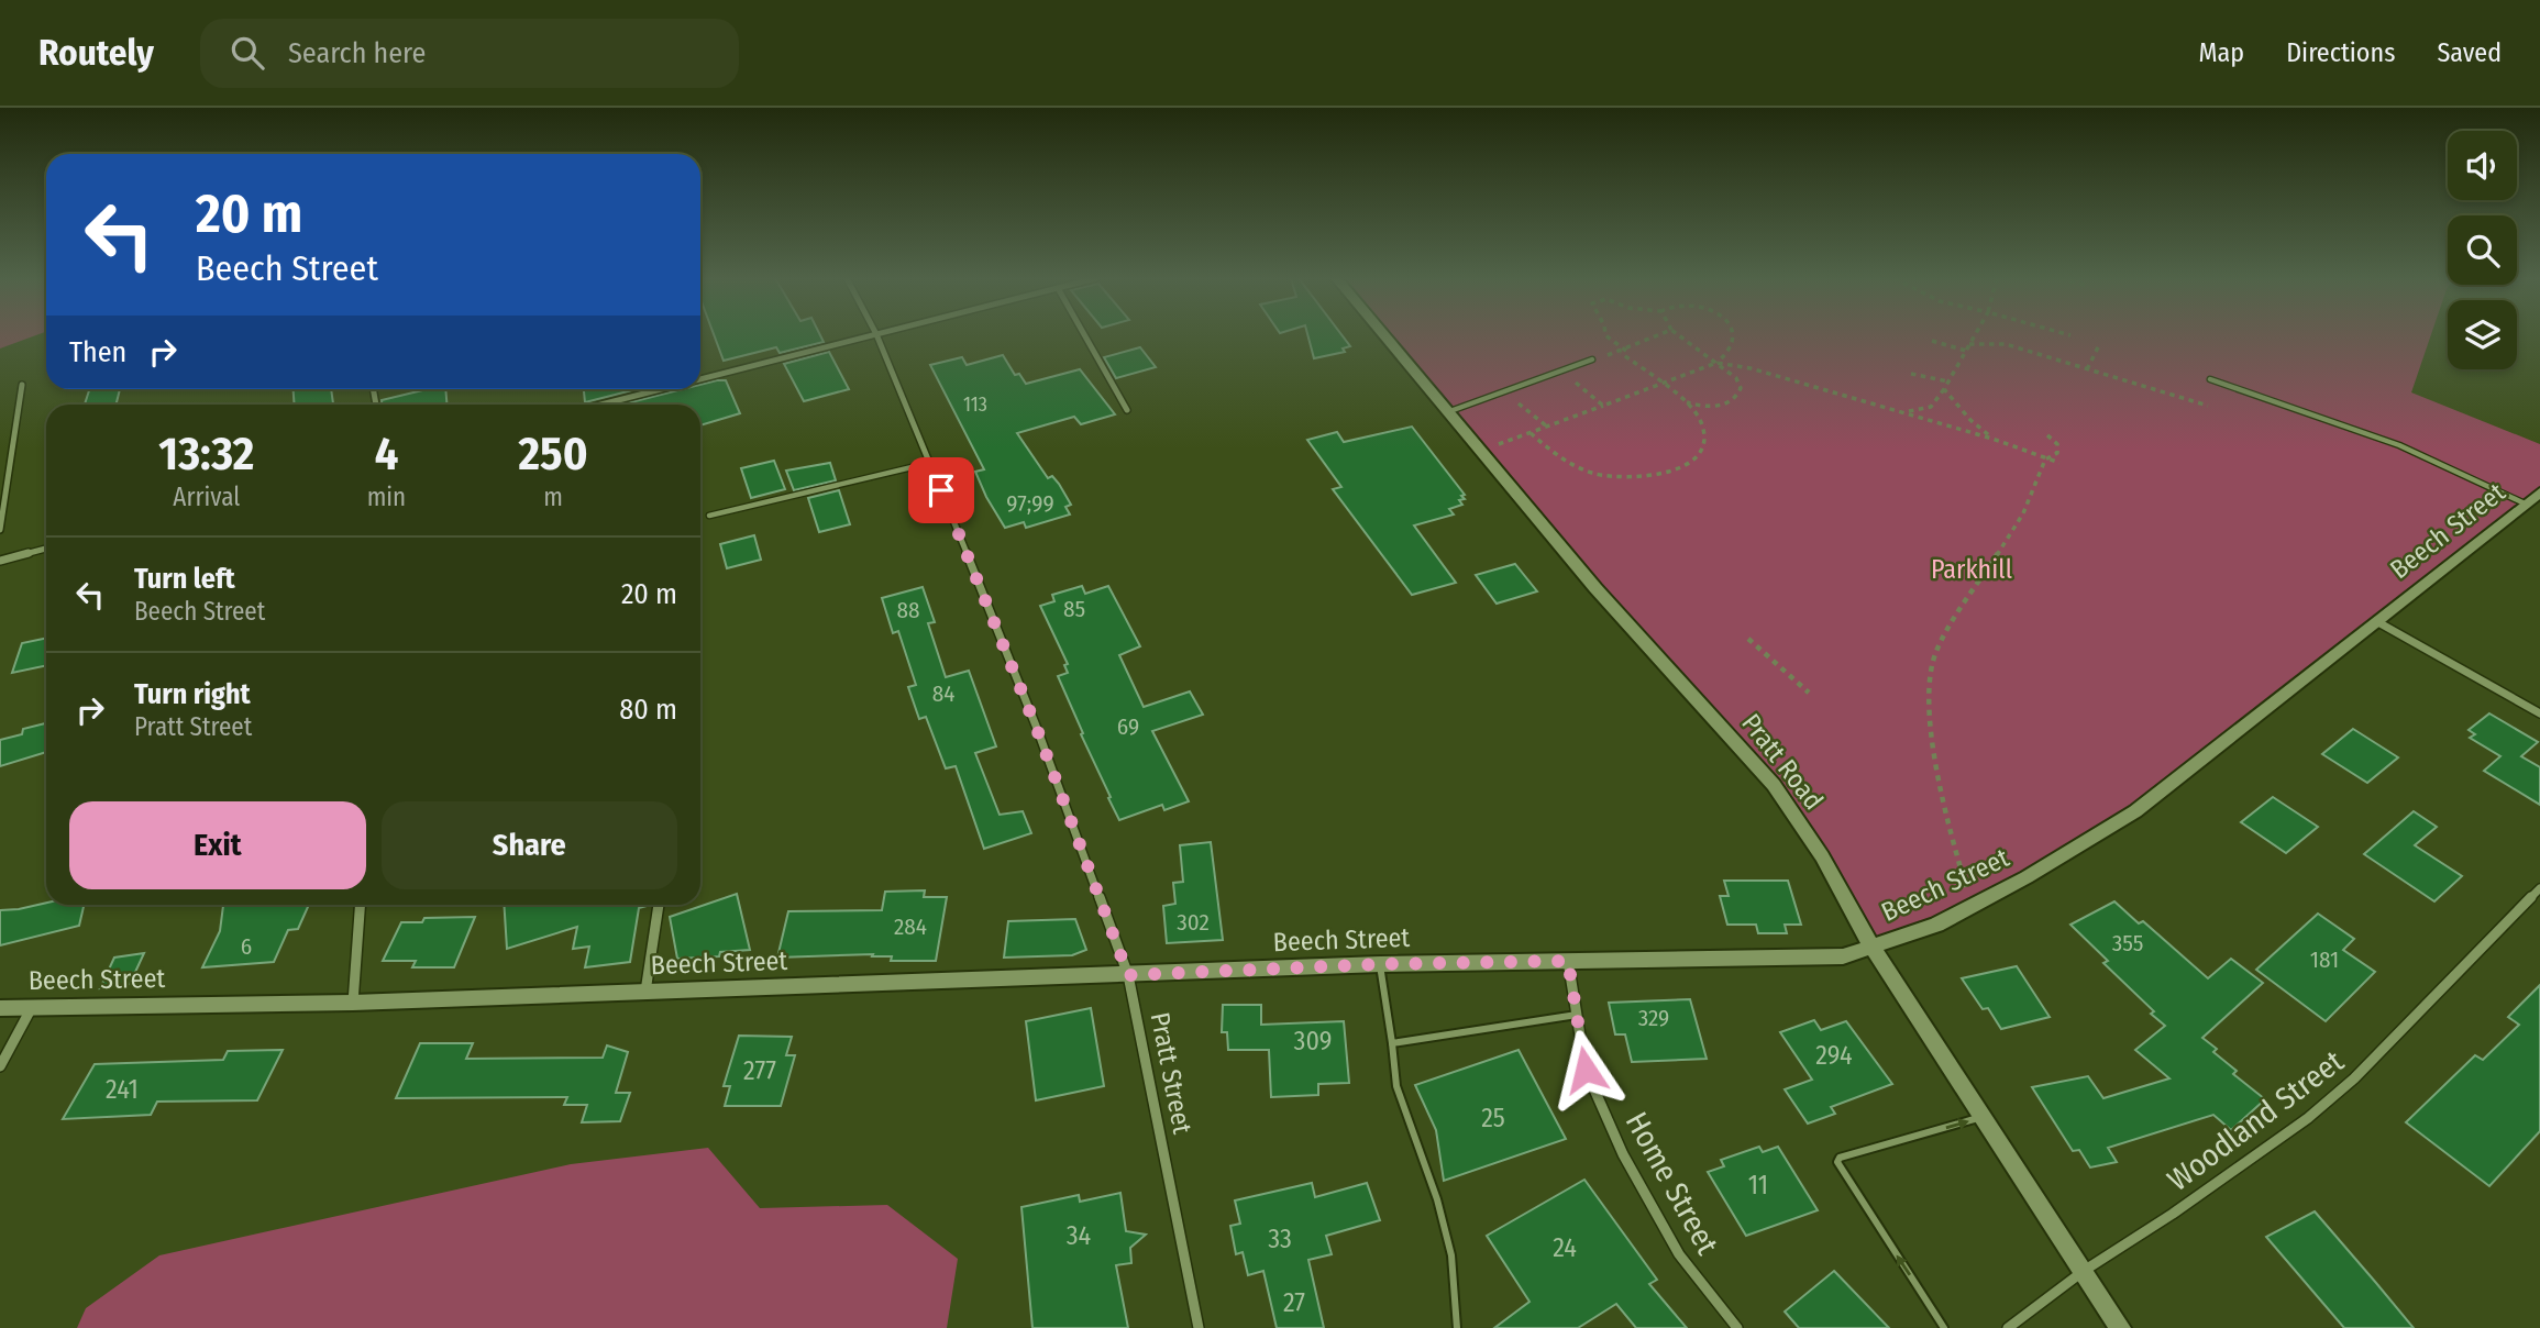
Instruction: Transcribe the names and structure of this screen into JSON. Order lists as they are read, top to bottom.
{
  "streets": {
    "street": [
      "Beech Street",
      "Pratt Road",
      "Pratt Street",
      "Woodland Street",
      "Home Street"
    ]
  },
  "crossings": [
    ["Beech Street", "Pratt Road"],
    ["Beech Street", "Pratt Street"],
    ["Beech Street", "Home Street"],
    ["Pratt Road", "Woodland Street"]
  ],
  "parks": ["Parkhill"],
  "house_numbers": [
    "113",
    "97;99",
    "85",
    "88",
    "84",
    "69",
    "302",
    "284",
    "355",
    "6",
    "181",
    "329",
    "309",
    "294",
    "277",
    "241",
    "25",
    "11",
    "34",
    "33",
    "24",
    "27"
  ],
  "page": {
    "header": "Routely",
    "search": "Search here",
    "nav": ["Map", "Directions", "Saved"],
    "turn": ["20 m", "Beech Street"],
    "then": "Then",
    "eta": [
      "13:32",
      "Arrival",
      "4",
      "min",
      "250",
      "m"
    ],
    "list": [
      {
        "name": "Turn left",
        "note": "Beech Street",
        "value": "20 m"
      },
      {
        "name": "Turn right",
        "note": "Pratt Street",
        "value": "80 m"
      }
    ],
    "buttons": ["Exit", "Share"]
  }
}
